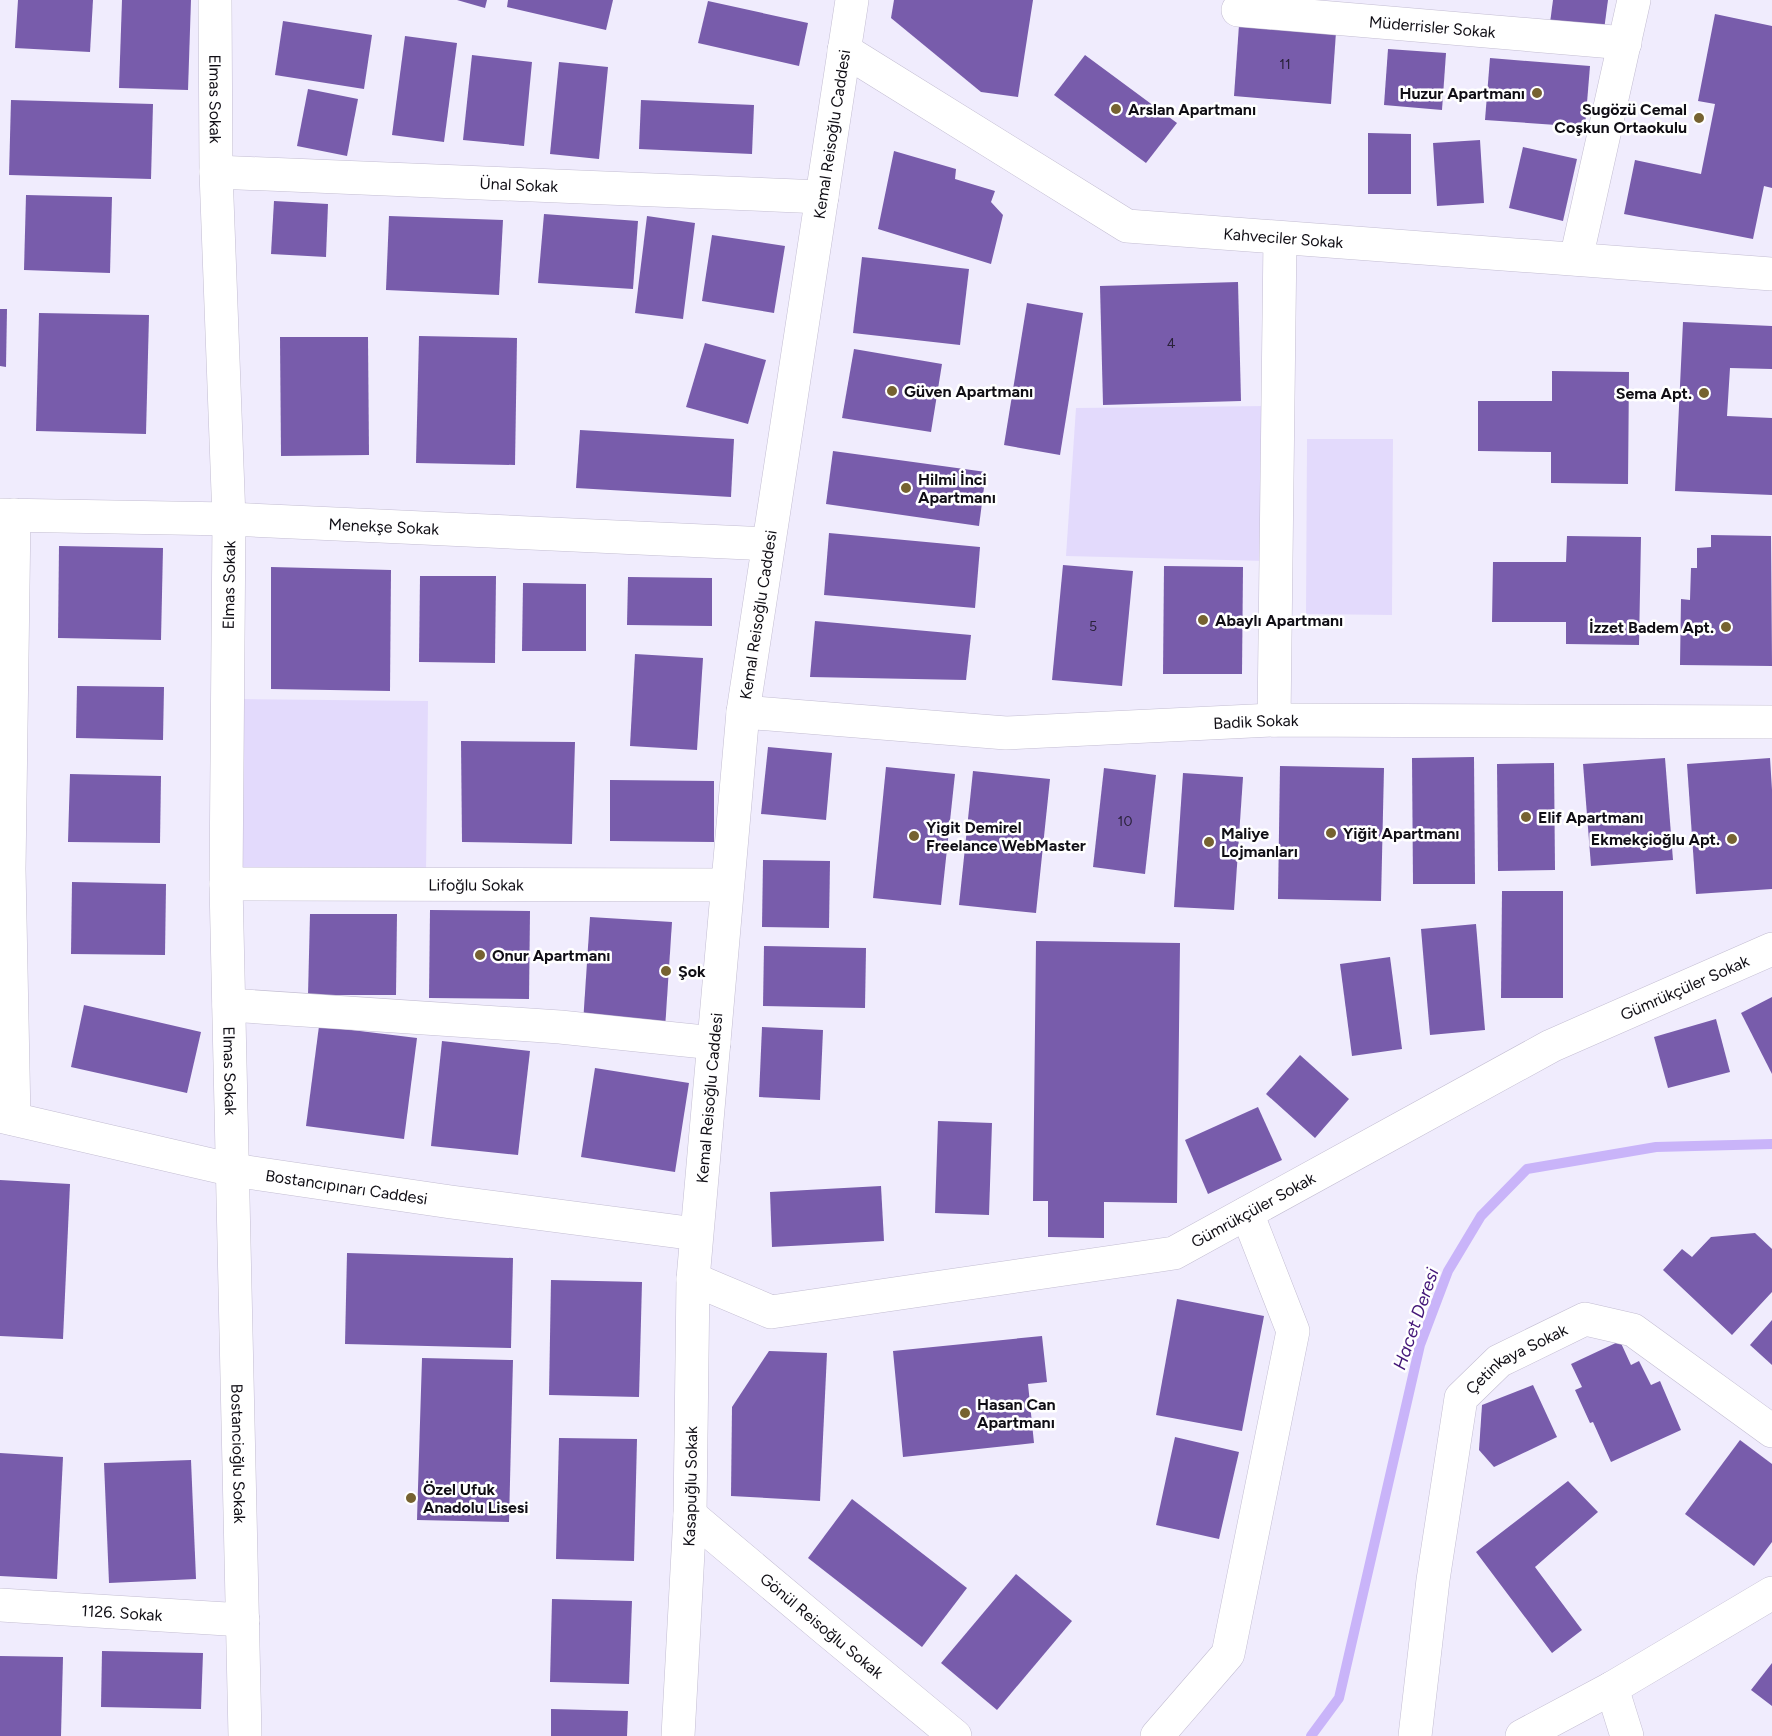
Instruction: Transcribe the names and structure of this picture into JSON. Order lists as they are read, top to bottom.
{
  "streets": {
    "street": [
      "Müderrisler Sokak",
      "Elmas Sokak",
      "Kemal Reisoğlu Caddesi",
      "Ünal Sokak",
      "Kahveciler Sokak",
      "Menekşe Sokak",
      "Badik Sokak",
      "Lifoğlu Sokak",
      "Gümrükçüler Sokak",
      "Bostancıpınarı Caddesi",
      "Çetinkaya Sokak",
      "Bostancioğlu Sokak",
      "Kasapuğlu Sokak",
      "1126. Sokak",
      "Gönül Reisoğlu Sokak"
    ]
  },
  "crossings": [
    ["Elmas Sokak", "Ünal Sokak"],
    ["Elmas Sokak", "Menekşe Sokak"],
    ["Elmas Sokak", "Lifoğlu Sokak"],
    ["Elmas Sokak", "Bostancıpınarı Caddesi"],
    ["Elmas Sokak", "Bostancioğlu Sokak"],
    ["Kemal Reisoğlu Caddesi", "Ünal Sokak"],
    ["Kemal Reisoğlu Caddesi", "Kahveciler Sokak"],
    ["Kemal Reisoğlu Caddesi", "Menekşe Sokak"],
    ["Kemal Reisoğlu Caddesi", "Badik Sokak"],
    ["Kemal Reisoğlu Caddesi", "Lifoğlu Sokak"],
    ["Kemal Reisoğlu Caddesi", "Bostancıpınarı Caddesi"],
    ["Kemal Reisoğlu Caddesi", "Kasapuğlu Sokak"],
    ["Gümrükçüler Sokak", "Kasapuğlu Sokak"],
    ["Bostancıpınarı Caddesi", "Bostancioğlu Sokak"],
    ["Bostancıpınarı Caddesi", "Kasapuğlu Sokak"],
    ["Bostancioğlu Sokak", "1126. Sokak"],
    ["Kasapuğlu Sokak", "Gönül Reisoğlu Sokak"]
  ],
  "water": ["Hacet Deresi"],
  "places": [
    "Huzur Apartmanı",
    "Arslan Apartmanı",
    "Sugözü Cemal Coşkun Ortaokulu",
    "Güven Apartmanı",
    "Sema Apt.",
    "Hilmi İnci Apartmanı",
    "Abaylı Apartmanı",
    "İzzet Badem Apt.",
    "Elif Apartmanı",
    "Yiğit Apartmanı",
    "Yigit Demirel Freelance WebMaster",
    "Ekmekçioğlu Apt.",
    "Maliye Lojmanları",
    "Onur Apartmanı",
    "Şok",
    "Hasan Can Apartmanı",
    "Özel Ufuk Anadolu Lisesi"
  ],
  "house_numbers": [
    "11",
    "4",
    "5",
    "10"
  ]
}
